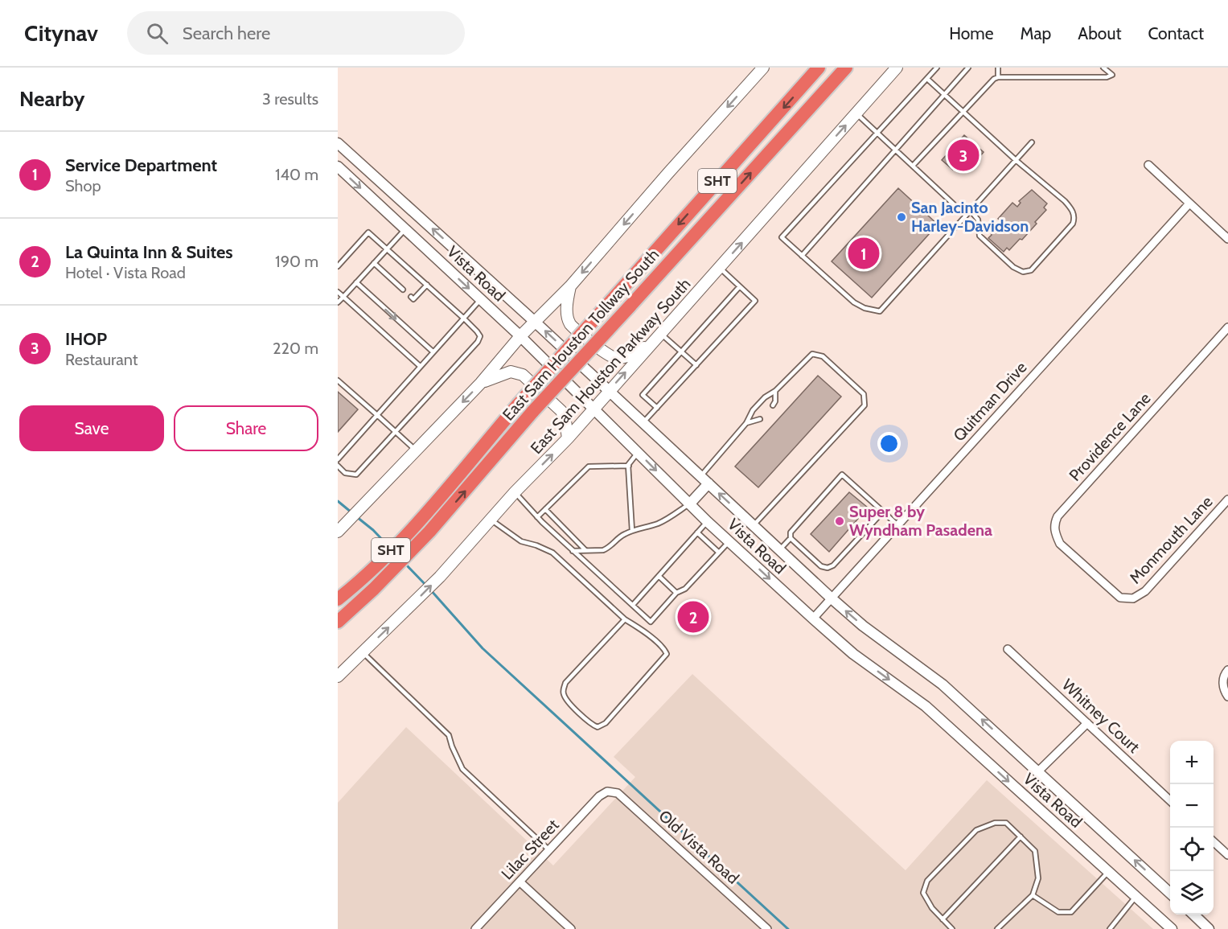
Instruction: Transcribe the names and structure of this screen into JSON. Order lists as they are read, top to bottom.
{
  "streets": {
    "highway": ["SHT", "East Sam Houston Tollway South"],
    "main road": ["East Sam Houston Parkway South"],
    "street": [
      "Vista Road",
      "Quitman Drive",
      "Providence Lane",
      "Monmouth Lane",
      "Whitney Court",
      "Old Vista Road",
      "Lilac Street"
    ]
  },
  "crossings": [
    ["Vista Road", "East Sam Houston Parkway South"],
    ["Vista Road", "Quitman Drive"],
    ["Providence Lane", "Monmouth Lane"],
    ["Old Vista Road", "Lilac Street"]
  ],
  "one_way": ["East Sam Houston Parkway South"],
  "places": ["San Jacinto Harley-Davidson", "Super 8 by Wyndham Pasadena"],
  "page": {
    "header": "Citynav",
    "search": "Search here",
    "nav": [
      "Home",
      "Map",
      "About",
      "Contact"
    ],
    "heading": ["Nearby", "3 results"],
    "list": [
      {
        "mark": "1",
        "name": "Service Department",
        "note": "Shop",
        "value": "140 m"
      },
      {
        "mark": "2",
        "name": "La Quinta Inn & Suites",
        "note": "Hotel · Vista Road",
        "value": "190 m"
      },
      {
        "mark": "3",
        "name": "IHOP",
        "note": "Restaurant",
        "value": "220 m"
      }
    ],
    "pins": ["3", "1", "2"],
    "buttons": ["Save", "Share"],
    "map_buttons": ["+", "−"]
  }
}
